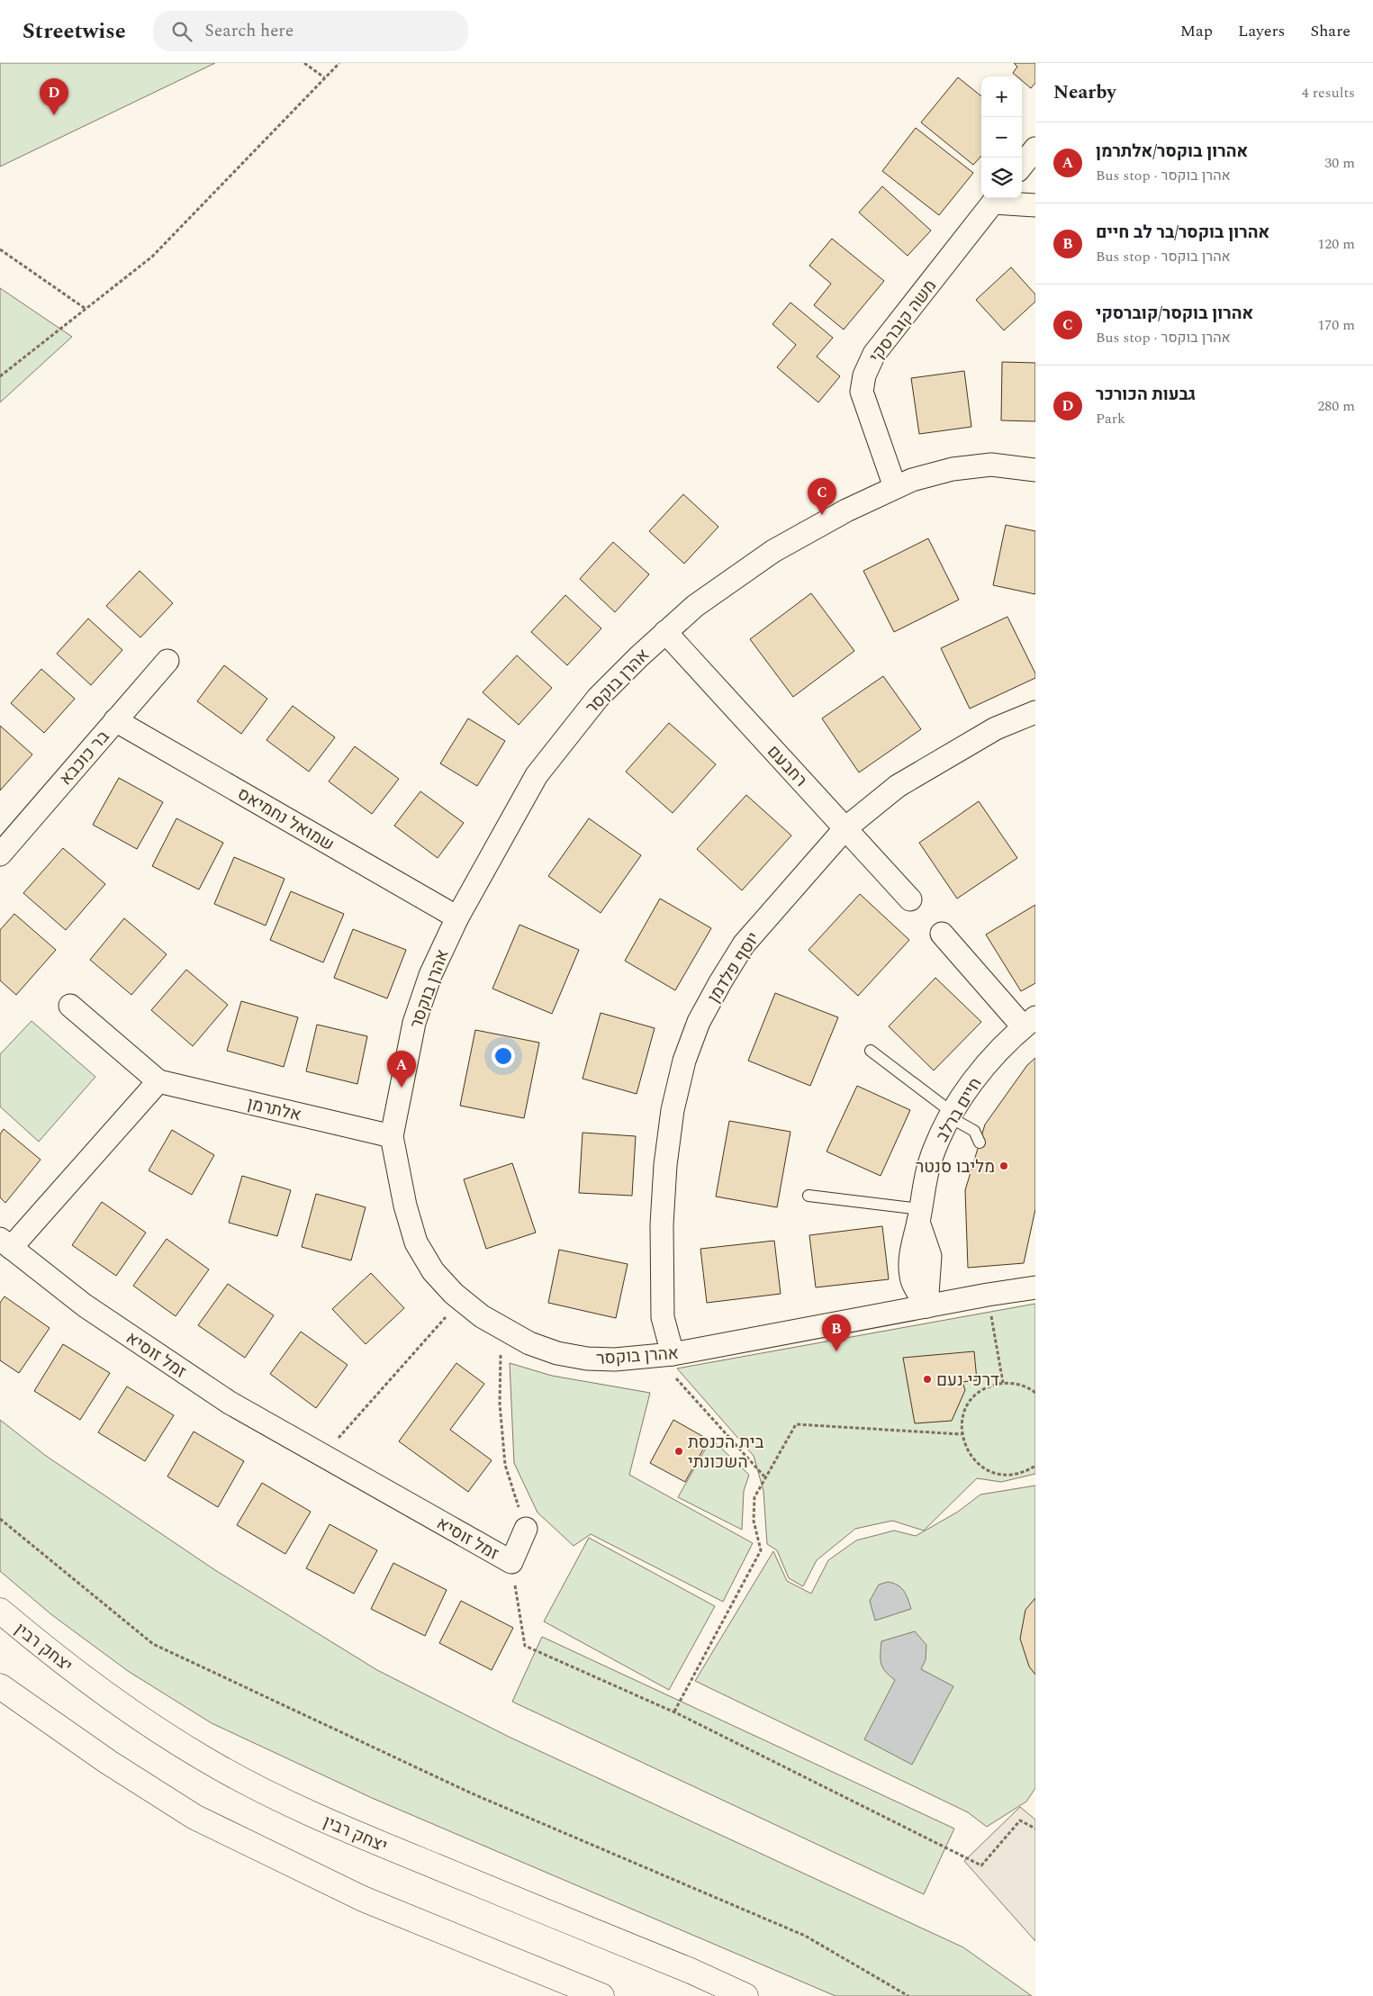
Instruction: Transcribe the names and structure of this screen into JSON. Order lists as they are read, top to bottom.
{
  "streets": {
    "main road": ["יצחק רבין"],
    "street": [
      "משה קוברסקי",
      "אהרן בוקסר",
      "בר כוכבא",
      "רחבעם",
      "שמואל נחמיאס",
      "יוסף פלדמן",
      "אלתרמן",
      "חיים ברלב",
      "זמל זוסיא"
    ]
  },
  "crossings": [
    ["משה קוברסקי", "אהרן בוקסר"],
    ["אהרן בוקסר", "רחבעם"],
    ["אהרן בוקסר", "שמואל נחמיאס"],
    ["אהרן בוקסר", "יוסף פלדמן"],
    ["אהרן בוקסר", "אלתרמן"],
    ["אהרן בוקסר", "חיים ברלב"],
    ["בר כוכבא", "שמואל נחמיאס"],
    ["רחבעם", "יוסף פלדמן"]
  ],
  "places": ["מליבו סנטר", "דרכי נעם", "בית הכנסת השכונתי"],
  "page": {
    "header": "Streetwise",
    "search": "Search here",
    "nav": ["Map", "Layers", "Share"],
    "heading": ["Nearby", "4 results"],
    "map_buttons": ["+", "−"],
    "pins": [
      "D",
      "C",
      "A",
      "B"
    ],
    "list": [
      {
        "mark": "A",
        "name": "אהרון בוקסר/אלתרמן",
        "note": "Bus stop · אהרן בוקסר",
        "value": "30 m"
      },
      {
        "mark": "B",
        "name": "אהרון בוקסר/בר לב חיים",
        "note": "Bus stop · אהרן בוקסר",
        "value": "120 m"
      },
      {
        "mark": "C",
        "name": "אהרון בוקסר/קוברסקי",
        "note": "Bus stop · אהרן בוקסר",
        "value": "170 m"
      },
      {
        "mark": "D",
        "name": "גבעות הכורכר",
        "note": "Park",
        "value": "280 m"
      }
    ]
  }
}
